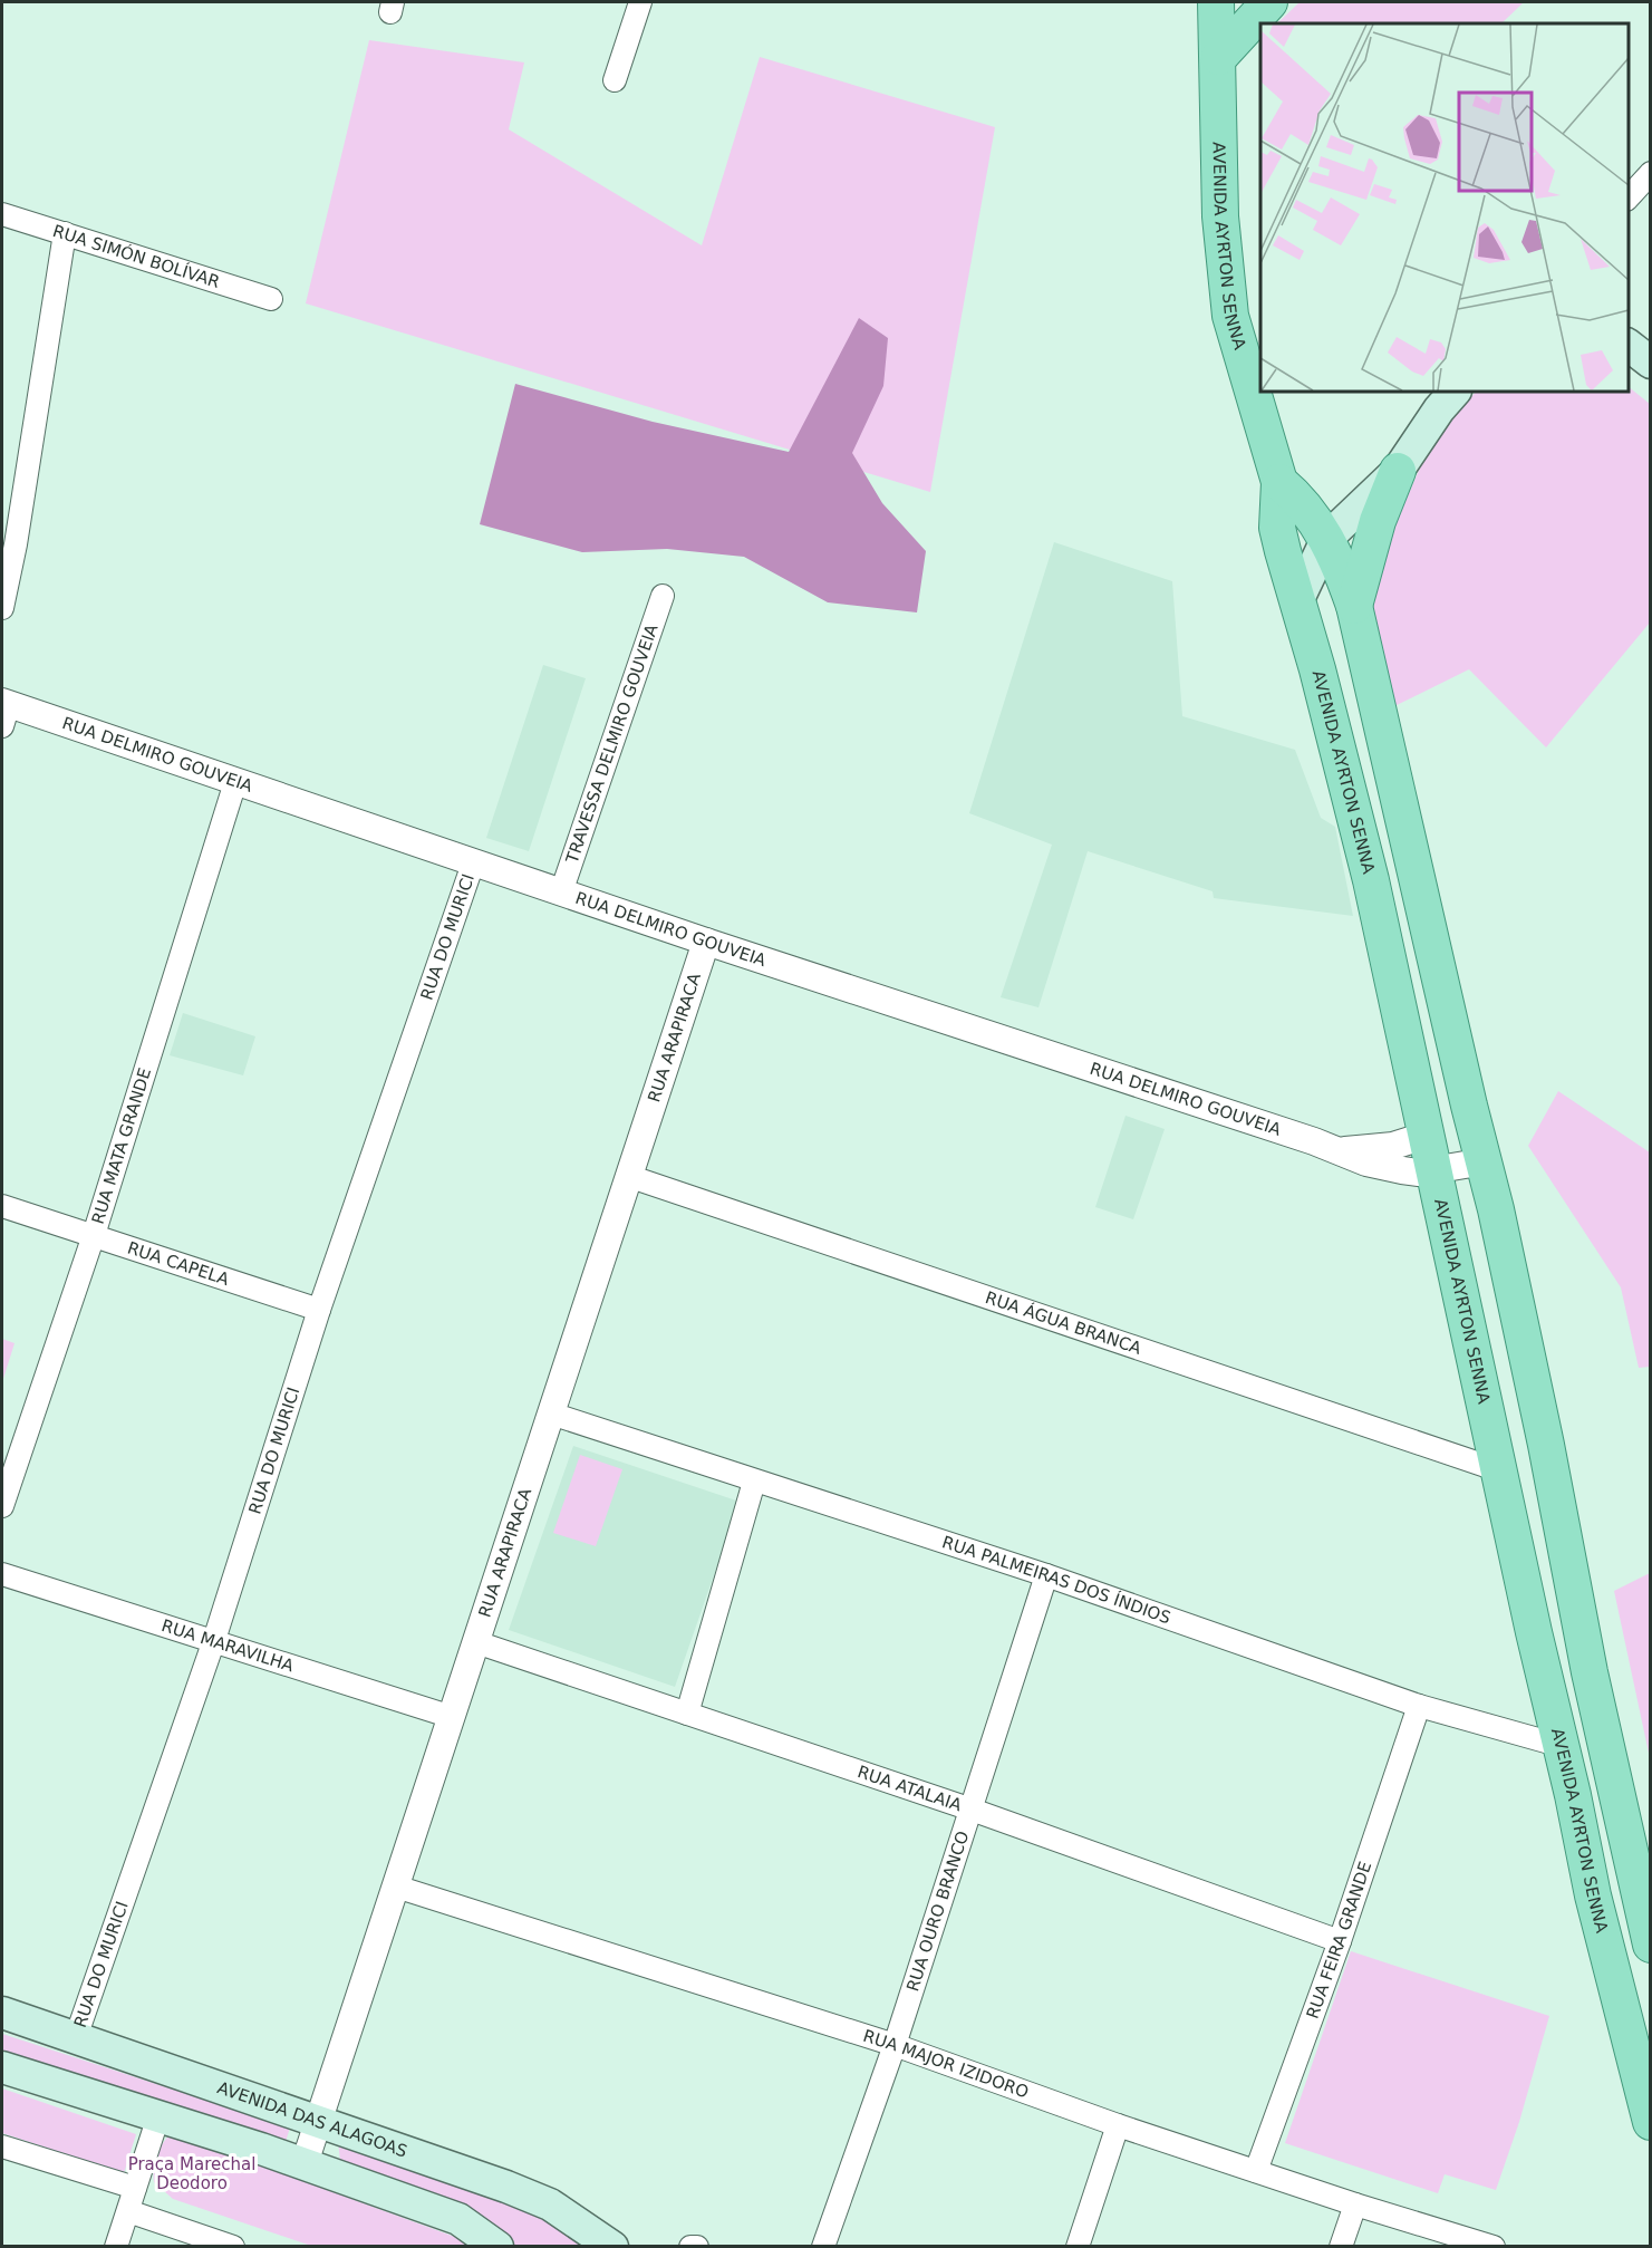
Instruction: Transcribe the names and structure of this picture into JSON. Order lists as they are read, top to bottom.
{
  "streets": {
    "main road": ["AVENIDA AYRTON SENNA", "AVENIDA DAS ALAGOAS"],
    "street": [
      "RUA SIMÓN BOLÍVAR",
      "TRAVESSA DELMIRO GOUVEIA",
      "RUA DELMIRO GOUVEIA",
      "RUA DO MURICI",
      "RUA ARAPIRACA",
      "RUA MATA GRANDE",
      "RUA CAPELA",
      "RUA ÁGUA BRANCA",
      "RUA PALMEIRAS DOS ÍNDIOS",
      "RUA MARAVILHA",
      "RUA ATALAIA",
      "RUA OURO BRANCO",
      "RUA FEIRA GRANDE",
      "RUA MAJOR IZIDORO"
    ]
  },
  "crossings": [
    ["AVENIDA AYRTON SENNA", "RUA DELMIRO GOUVEIA"],
    ["AVENIDA AYRTON SENNA", "RUA ÁGUA BRANCA"],
    ["AVENIDA AYRTON SENNA", "RUA PALMEIRAS DOS ÍNDIOS"],
    ["TRAVESSA DELMIRO GOUVEIA", "RUA DELMIRO GOUVEIA"],
    ["RUA DELMIRO GOUVEIA", "RUA DO MURICI"],
    ["RUA DELMIRO GOUVEIA", "RUA ARAPIRACA"],
    ["RUA DELMIRO GOUVEIA", "RUA MATA GRANDE"],
    ["RUA DO MURICI", "RUA CAPELA"],
    ["RUA DO MURICI", "RUA MARAVILHA"],
    ["RUA DO MURICI", "AVENIDA DAS ALAGOAS"],
    ["RUA ARAPIRACA", "RUA ÁGUA BRANCA"],
    ["RUA ARAPIRACA", "RUA PALMEIRAS DOS ÍNDIOS"],
    ["RUA ARAPIRACA", "RUA MARAVILHA"],
    ["RUA ARAPIRACA", "RUA ATALAIA"],
    ["RUA ARAPIRACA", "RUA MAJOR IZIDORO"],
    ["RUA ARAPIRACA", "AVENIDA DAS ALAGOAS"],
    ["RUA MATA GRANDE", "RUA CAPELA"],
    ["RUA PALMEIRAS DOS ÍNDIOS", "RUA OURO BRANCO"],
    ["RUA PALMEIRAS DOS ÍNDIOS", "RUA FEIRA GRANDE"],
    ["RUA ATALAIA", "RUA OURO BRANCO"],
    ["RUA ATALAIA", "RUA FEIRA GRANDE"],
    ["RUA OURO BRANCO", "RUA MAJOR IZIDORO"],
    ["RUA FEIRA GRANDE", "RUA MAJOR IZIDORO"]
  ],
  "parks": ["Praça Marechal Deodoro"]
}
